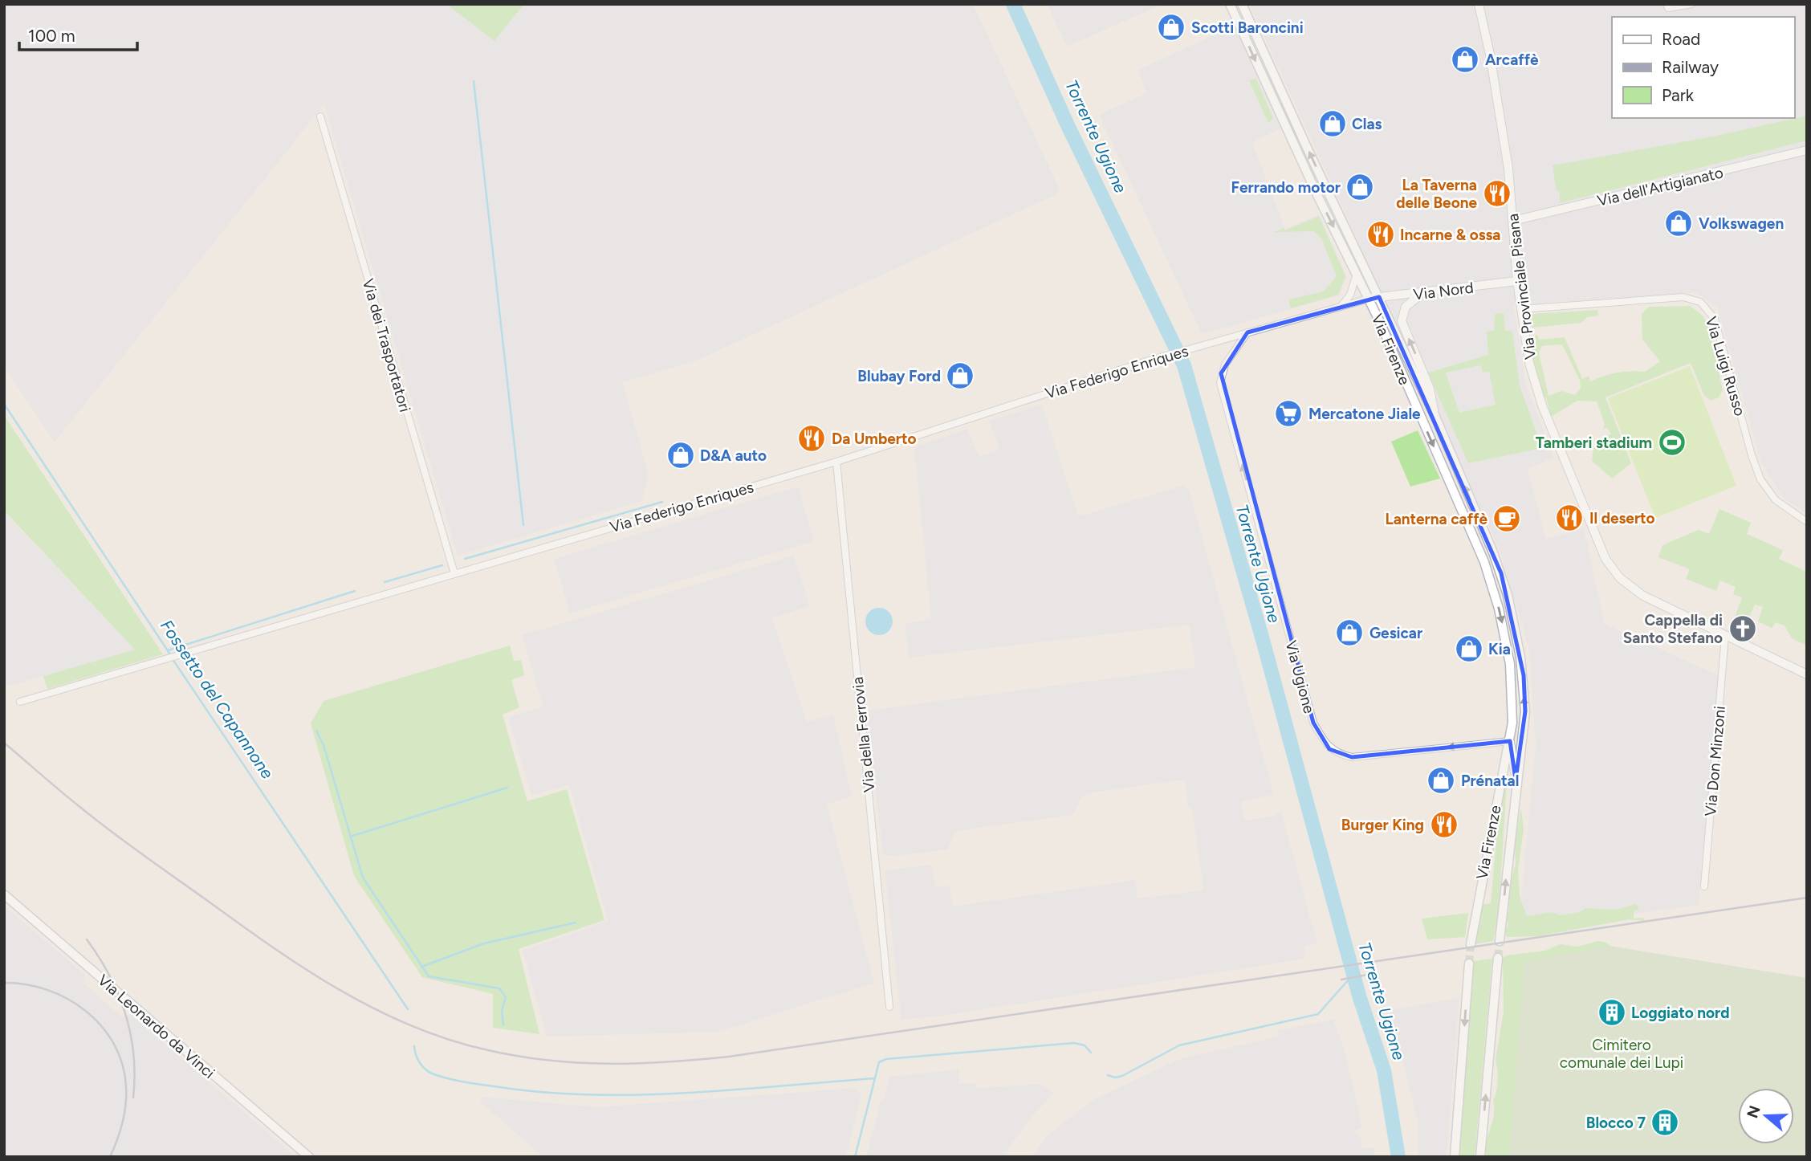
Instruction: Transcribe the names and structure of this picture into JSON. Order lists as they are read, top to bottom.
{
  "streets": {
    "main road": ["Via Firenze", "Via Leonardo da Vinci"],
    "street": [
      "Via dell'Artigianato",
      "Via Provinciale Pisana",
      "Via Nord",
      "Via dei Trasportatori",
      "Via Luigi Russo",
      "Via Federigo Enriques",
      "Via Ugione",
      "Via della Ferrovia",
      "Via Don Minzoni"
    ]
  },
  "crossings": [
    ["Via dell'Artigianato", "Via Provinciale Pisana"],
    ["Via Provinciale Pisana", "Via Nord"],
    ["Via Provinciale Pisana", "Via Luigi Russo"],
    ["Via Provinciale Pisana", "Via Don Minzoni"],
    ["Via Nord", "Via Firenze"],
    ["Via Nord", "Via Federigo Enriques"],
    ["Via dei Trasportatori", "Via Federigo Enriques"],
    ["Via Firenze", "Via Federigo Enriques"],
    ["Via Firenze", "Via Ugione"],
    ["Via Federigo Enriques", "Via Ugione"],
    ["Via Federigo Enriques", "Via della Ferrovia"]
  ],
  "water": ["Torrente Ugione", "Fossetto del Capannone"],
  "parks": ["Cimitero comunale dei Lupi"],
  "places": {
    "shop": [
      "Scotti Baroncini",
      "Arcaffè",
      "Clas",
      "Ferrando motor",
      "Volkswagen",
      "Blubay Ford",
      "D&A auto",
      "Gesicar",
      "Kia",
      "Prénatal"
    ],
    "restaurant": [
      "La Taverna delle Beone",
      "Incarne & ossa",
      "Da Umberto",
      "Il deserto",
      "Burger King"
    ],
    "supermarket": ["Mercatone Jiale"],
    "sports": ["Tamberi stadium"],
    "cafe": ["Lanterna caffè"],
    "church": ["Cappella di Santo Stefano"],
    "building": ["Loggiato nord", "Blocco 7"]
  },
  "legend": ["Road", "Railway", "Park"],
  "scale_bar": "100 m",
  "north": "left"
}
